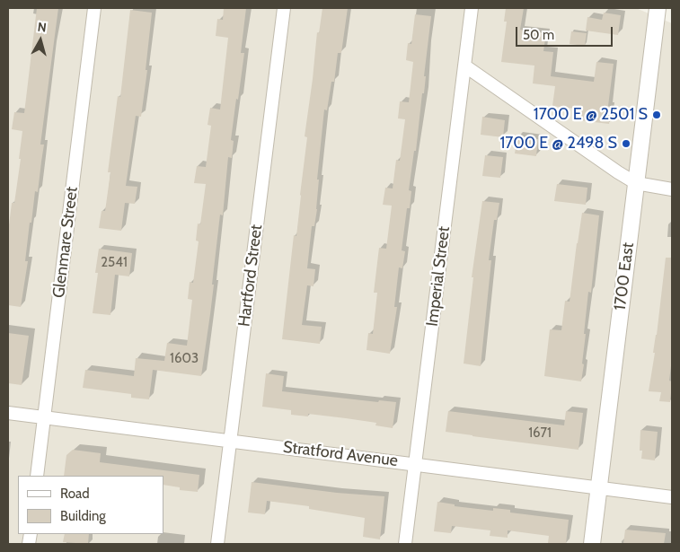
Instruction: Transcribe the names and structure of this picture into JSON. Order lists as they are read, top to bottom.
{
  "streets": {
    "street": [
      "Glenmare Street",
      "Hartford Street",
      "Imperial Street",
      "1700 East",
      "Stratford Avenue"
    ]
  },
  "crossings": [
    ["Glenmare Street", "Stratford Avenue"],
    ["Hartford Street", "Stratford Avenue"],
    ["Imperial Street", "Stratford Avenue"],
    ["1700 East", "Stratford Avenue"]
  ],
  "places": ["1700 E @ 2501 S", "1700 E @ 2498 S"],
  "house_numbers": ["2541", "1603", "1671"],
  "legend": ["Road", "Building"],
  "scale_bar": "50 m",
  "north": "top"
}
